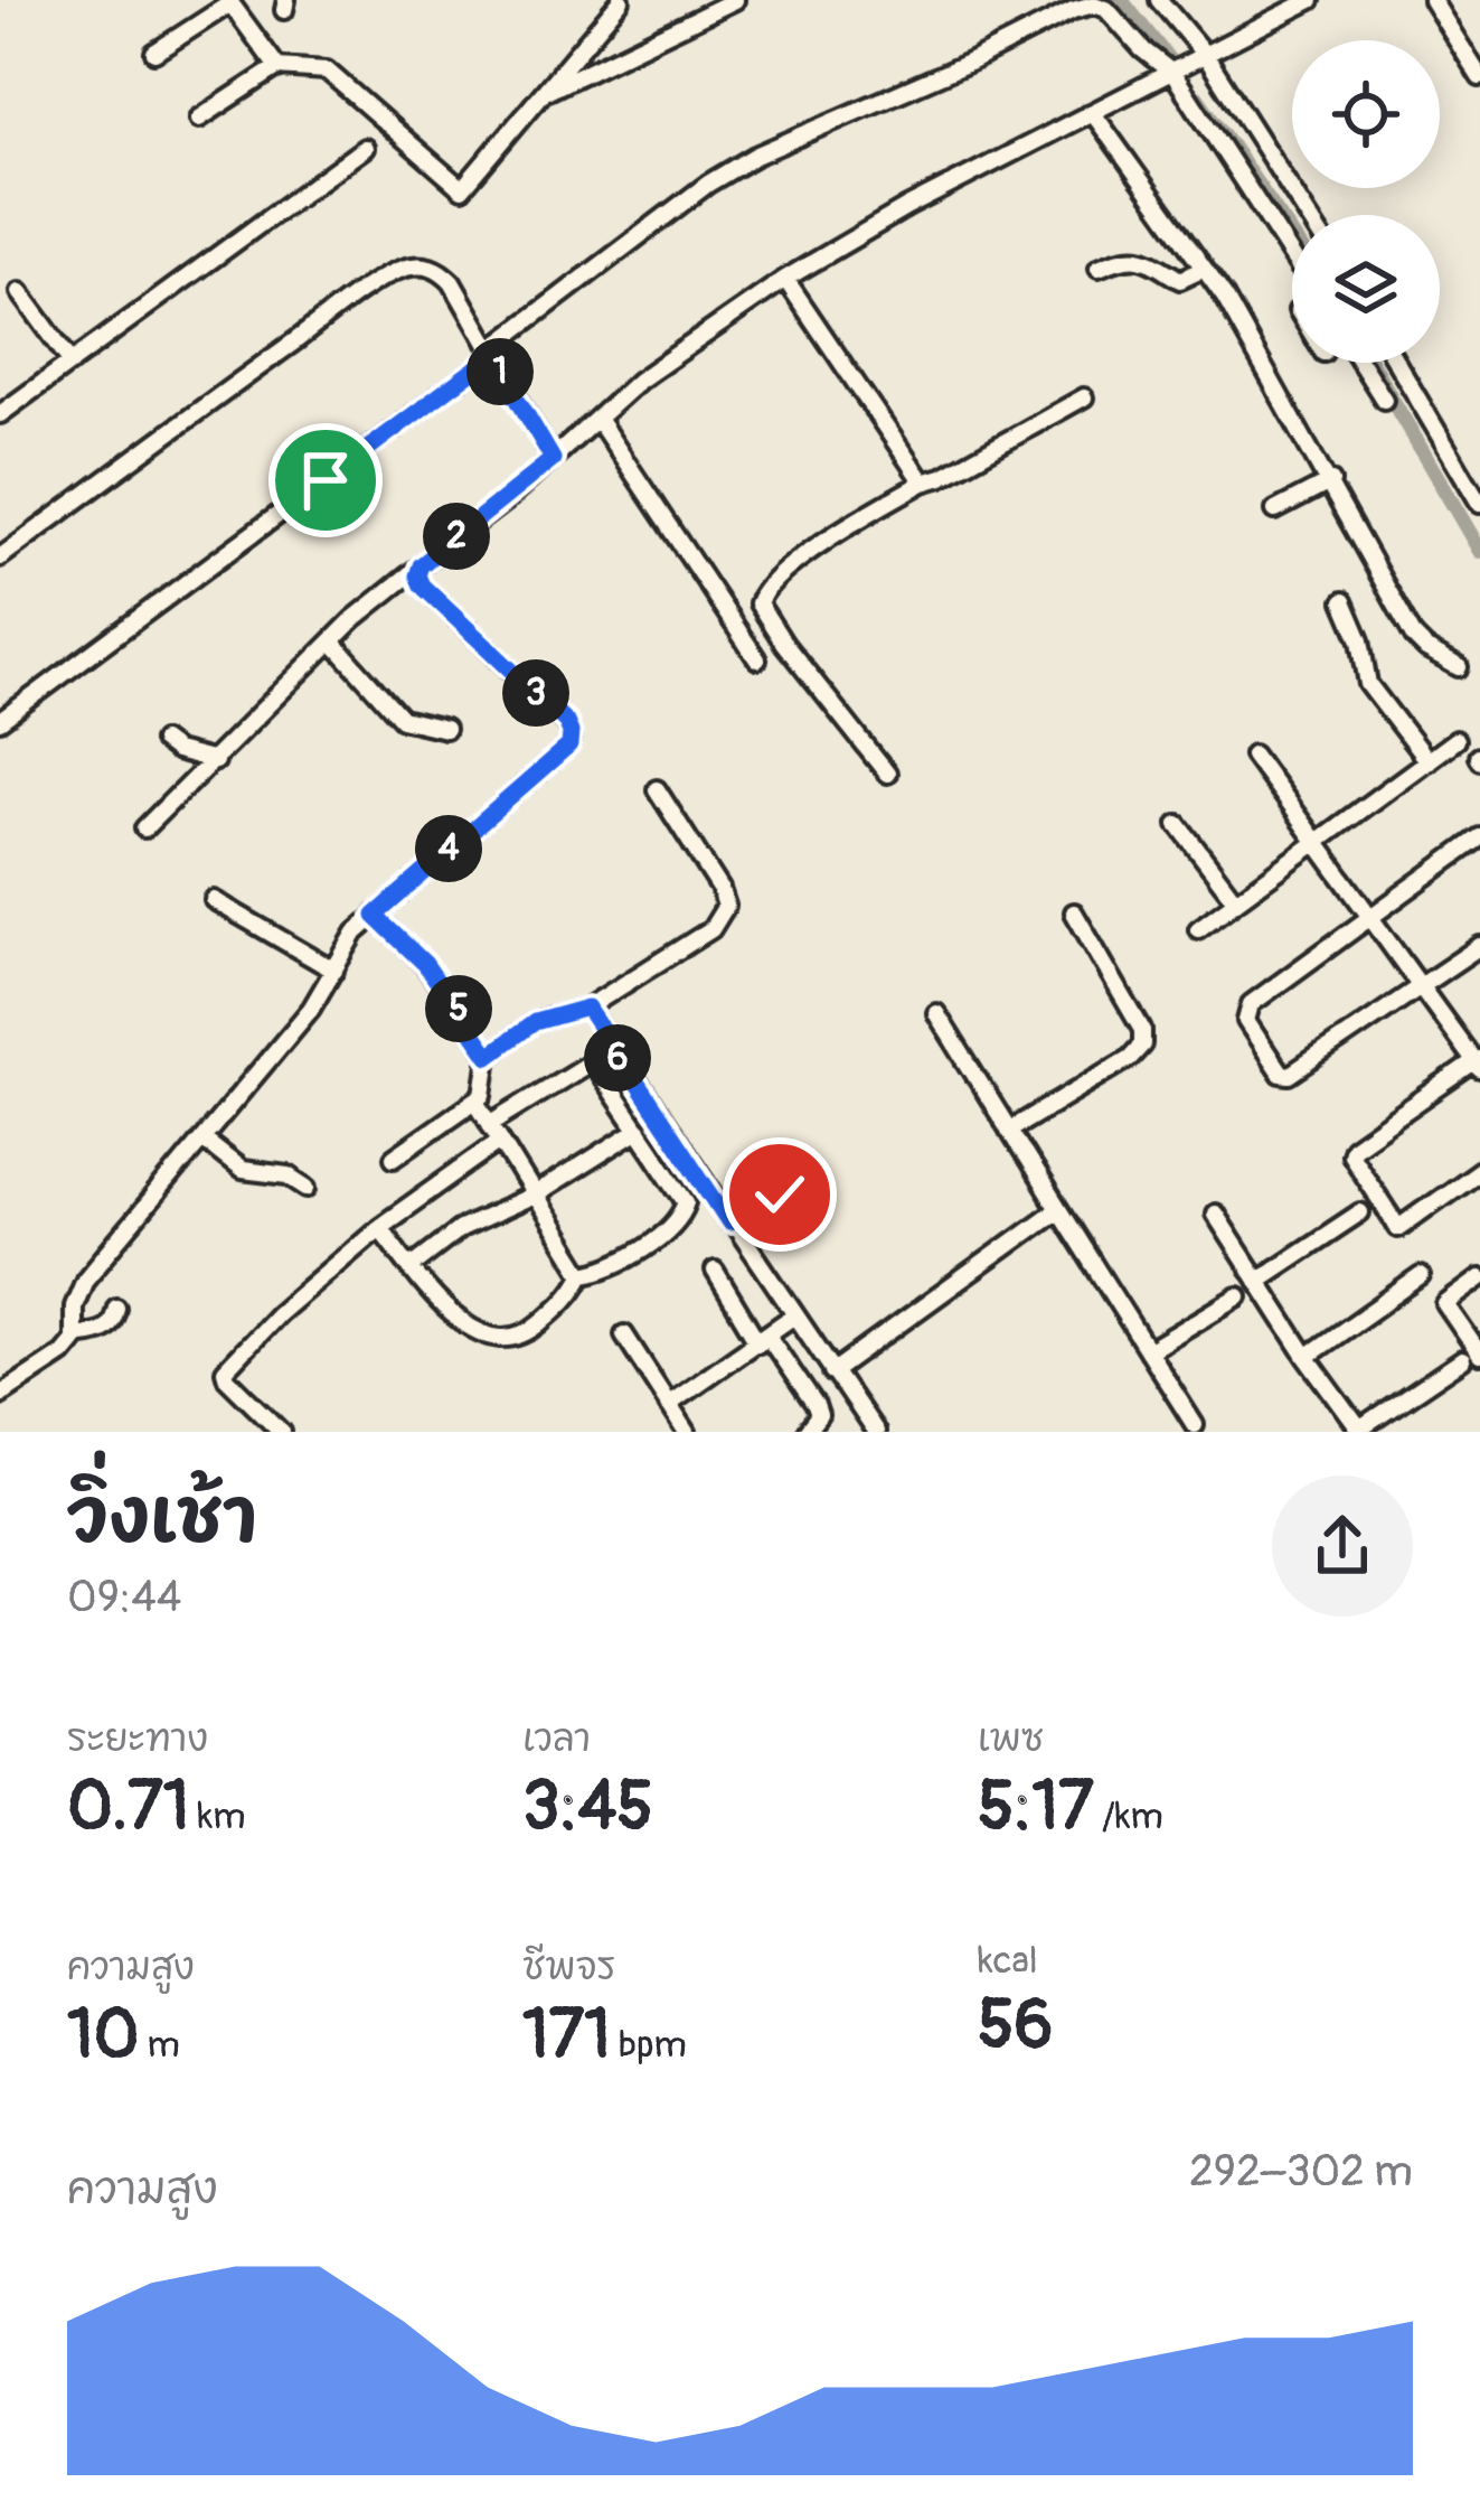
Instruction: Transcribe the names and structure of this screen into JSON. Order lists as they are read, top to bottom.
{
  "page": {
    "pins": [
      "1",
      "2",
      "3",
      "4",
      "5",
      "6"
    ],
    "heading": ["วิ่งเช้า", "09:44"],
    "stats": [
      ["ระยะทาง", "0.71 km"],
      ["เวลา", "3:45"],
      ["เพซ", "5:17 /km"],
      ["ความสูง", "10 m"],
      ["ชีพจร", "171 bpm"],
      ["kcal", "56"]
    ],
    "chart": ["ความสูง", "292–302 m"]
  }
}
